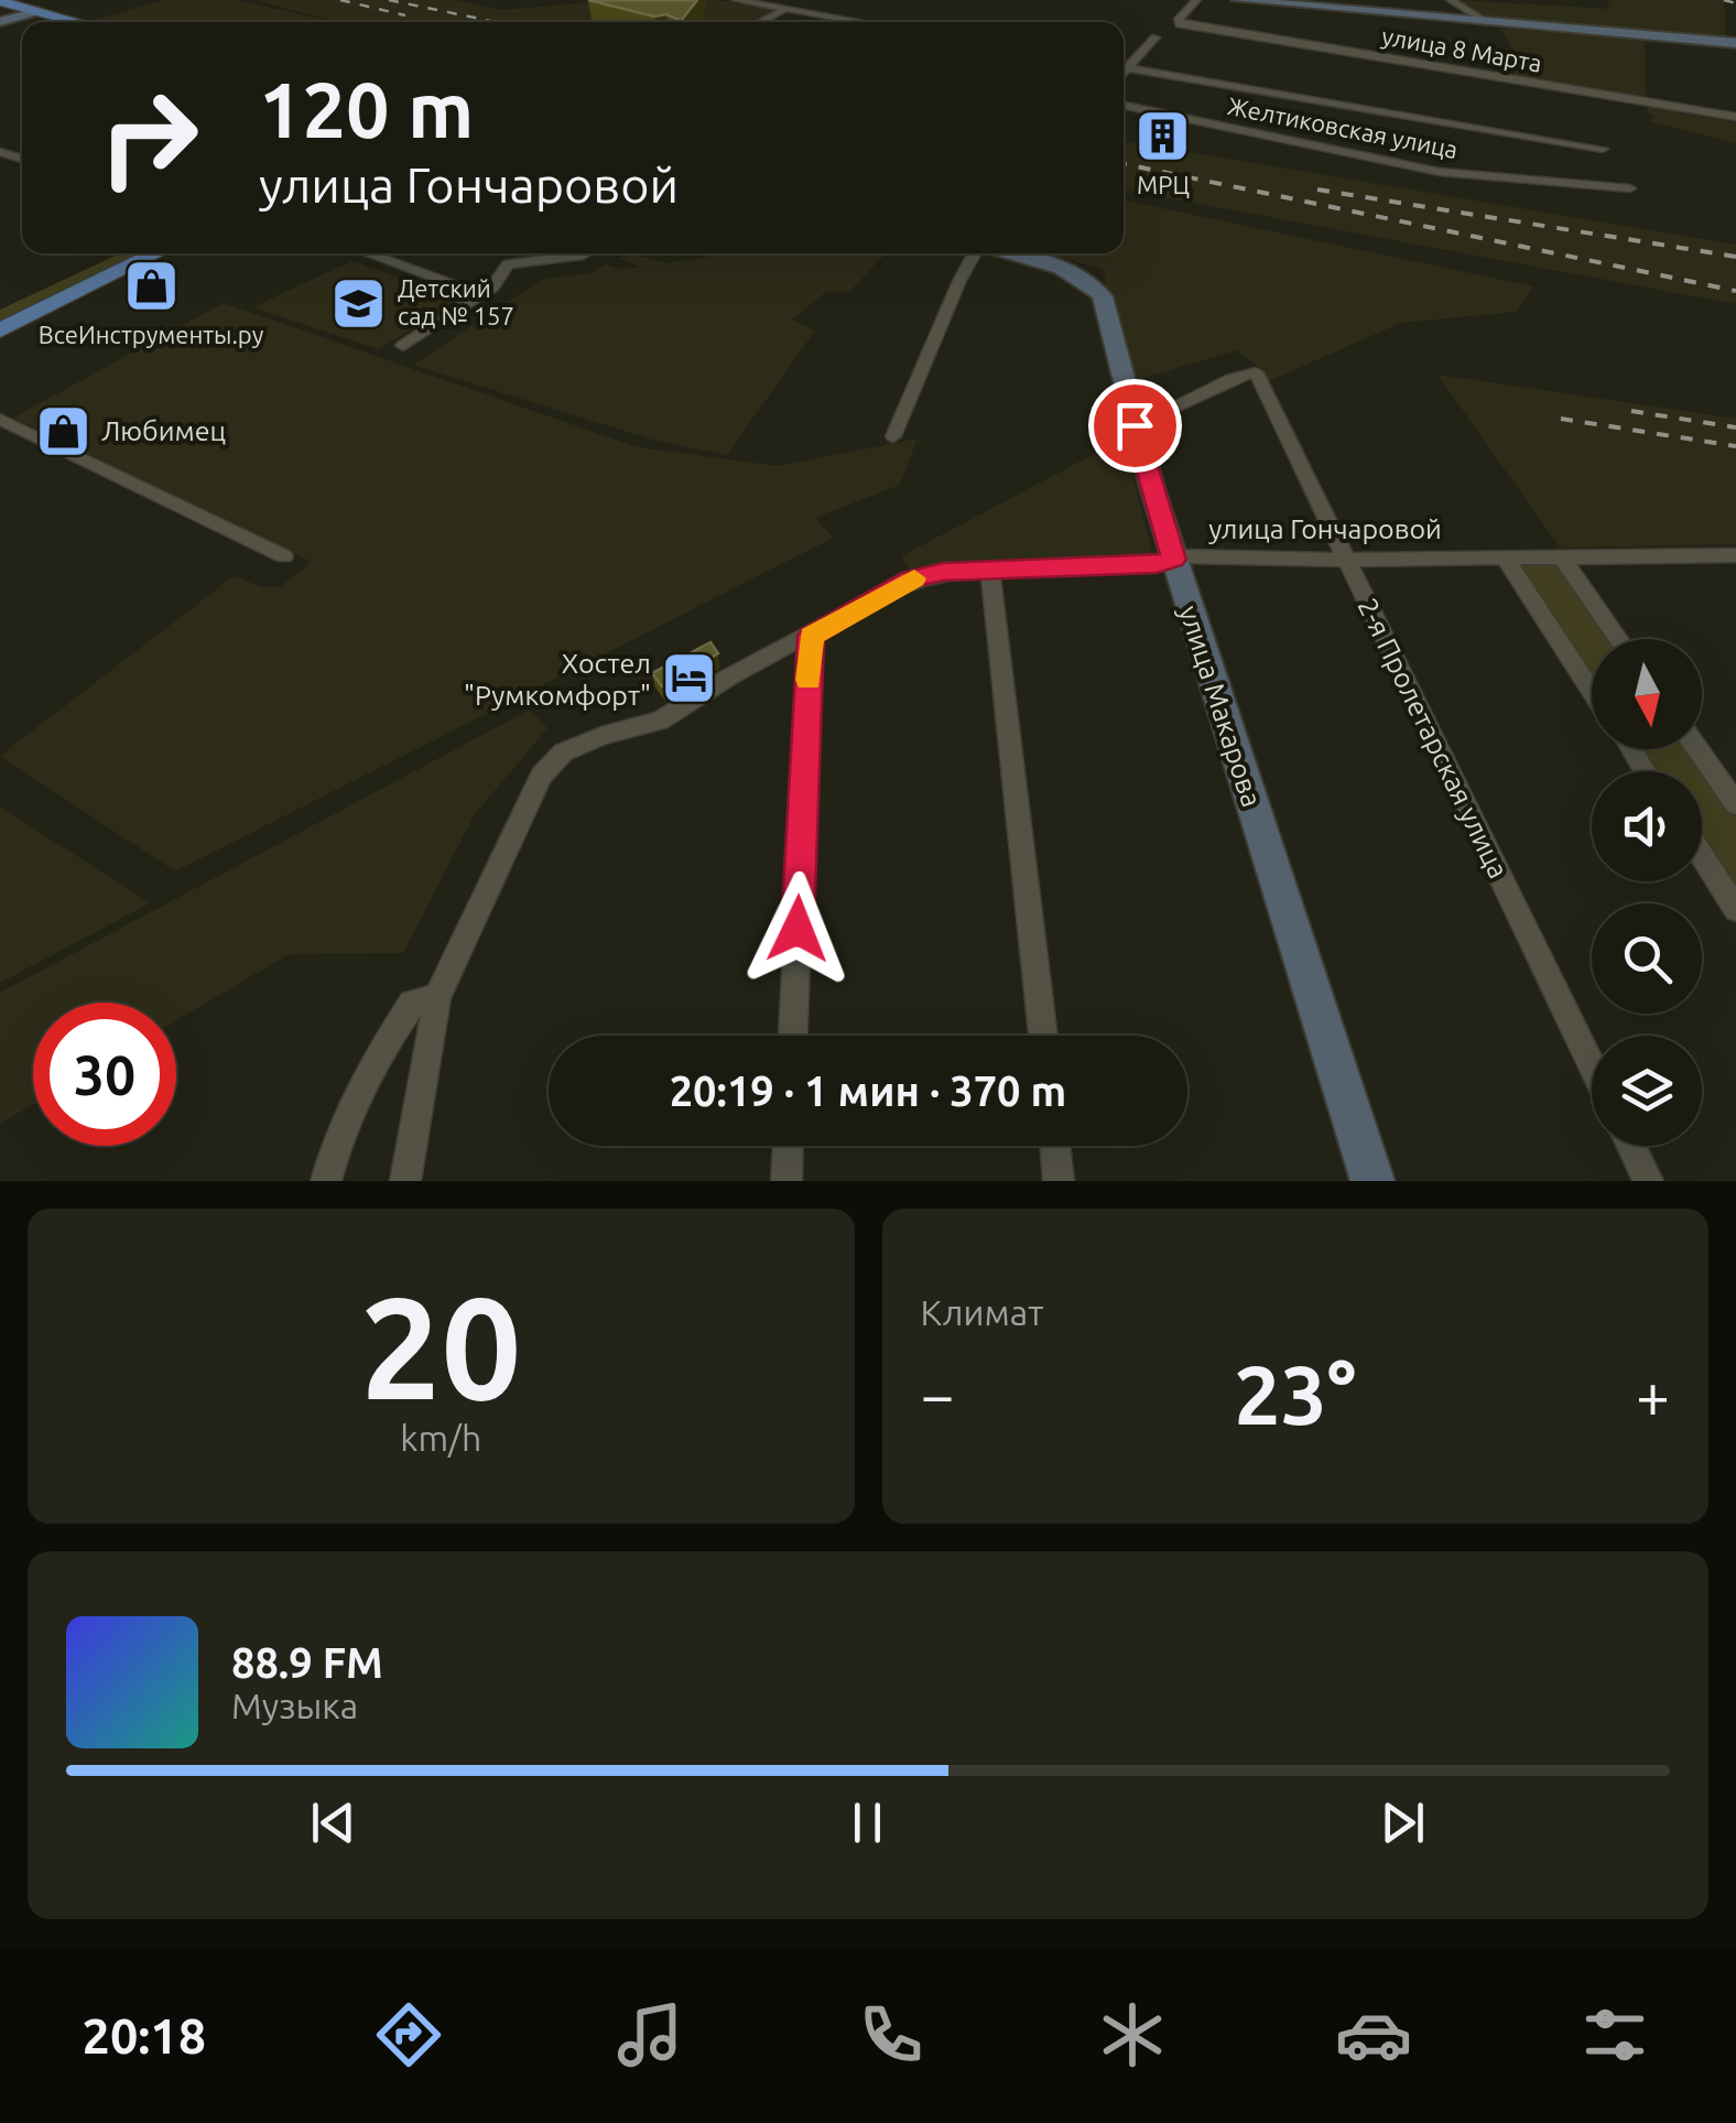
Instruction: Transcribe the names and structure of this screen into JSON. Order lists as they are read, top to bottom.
{
  "streets": {
    "main road": ["улица Макарова"],
    "street": [
      "улица 8 Марта",
      "Желтиковская улица",
      "улица Гончаровой",
      "2-я Пролетарская улица"
    ]
  },
  "crossings": [
    ["улица Гончаровой", "улица Макарова"],
    ["улица Гончаровой", "2-я Пролетарская улица"],
    ["улица Макарова", "2-я Пролетарская улица"]
  ],
  "places": {
    "building": ["МРЦ"],
    "shop": ["ВсеИнструменты.ру", "Любимец"],
    "school or university": ["Детский сад № 157"],
    "hotel": ["Хостел \"Румкомфорт\""]
  },
  "north": "bottom",
  "page": {
    "turn": ["120 m", "улица Гончаровой"],
    "limit": "30",
    "trip": "20:19 · 1 мин · 370 m",
    "tile": [
      ["20", "km/h"],
      "Климат"
    ],
    "heat": ["−", "23°", "+"],
    "song": ["88.9 FM", "Музыка"],
    "tabs": "20:18"
  }
}
